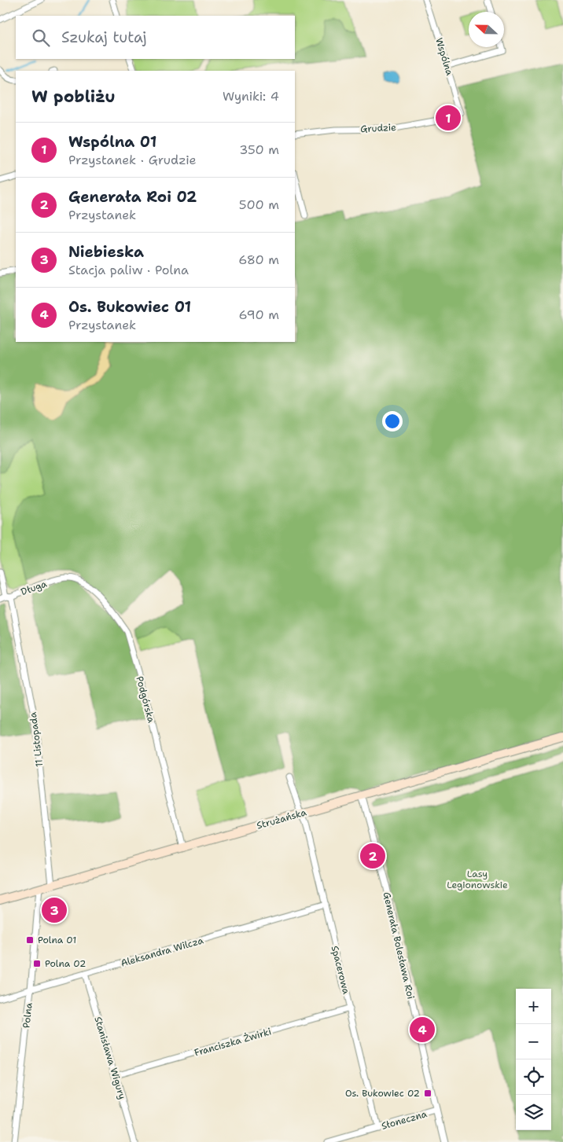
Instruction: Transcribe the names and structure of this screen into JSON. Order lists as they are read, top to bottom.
{
  "streets": {
    "main road": ["Strużańska"],
    "street": [
      "Wspólna",
      "Grudzie",
      "Długa",
      "Podgórska",
      "11 Listopada",
      "Generała Bolesława Roi",
      "Aleksandra Wilcza",
      "Spacerowa",
      "Polna",
      "Franciszka Żwirki",
      "Stanisława Wigury",
      "Słoneczna"
    ]
  },
  "crossings": [
    ["Wspólna", "Grudzie"],
    ["Długa", "Podgórska"],
    ["Długa", "11 Listopada"],
    ["Podgórska", "Strużańska"],
    ["11 Listopada", "Strużańska"],
    ["Strużańska", "Generała Bolesława Roi"],
    ["Strużańska", "Spacerowa"],
    ["Strużańska", "Polna"],
    ["Generała Bolesława Roi", "Słoneczna"],
    ["Aleksandra Wilcza", "Spacerowa"],
    ["Aleksandra Wilcza", "Polna"],
    ["Aleksandra Wilcza", "Stanisława Wigury"],
    ["Spacerowa", "Franciszka Żwirki"],
    ["Spacerowa", "Słoneczna"],
    ["Franciszka Żwirki", "Stanisława Wigury"]
  ],
  "parks": ["Lasy Legionowskie"],
  "places": {
    "transit": ["Polna 01", "Polna 02", "Os. Bukowiec 02"]
  },
  "north": "left",
  "page": {
    "search": "Szukaj tutaj",
    "heading": ["W pobliżu", "Wyniki: 4"],
    "pins": [
      "1",
      "2",
      "3",
      "4"
    ],
    "list": [
      {
        "mark": "1",
        "name": "Wspólna 01",
        "note": "Przystanek · Grudzie",
        "value": "350 m"
      },
      {
        "mark": "2",
        "name": "Generała Roi 02",
        "note": "Przystanek",
        "value": "500 m"
      },
      {
        "mark": "3",
        "name": "Niebieska",
        "note": "Stacja paliw · Polna",
        "value": "680 m"
      },
      {
        "mark": "4",
        "name": "Os. Bukowiec 01",
        "note": "Przystanek",
        "value": "690 m"
      }
    ],
    "map_buttons": ["+", "−"]
  }
}
